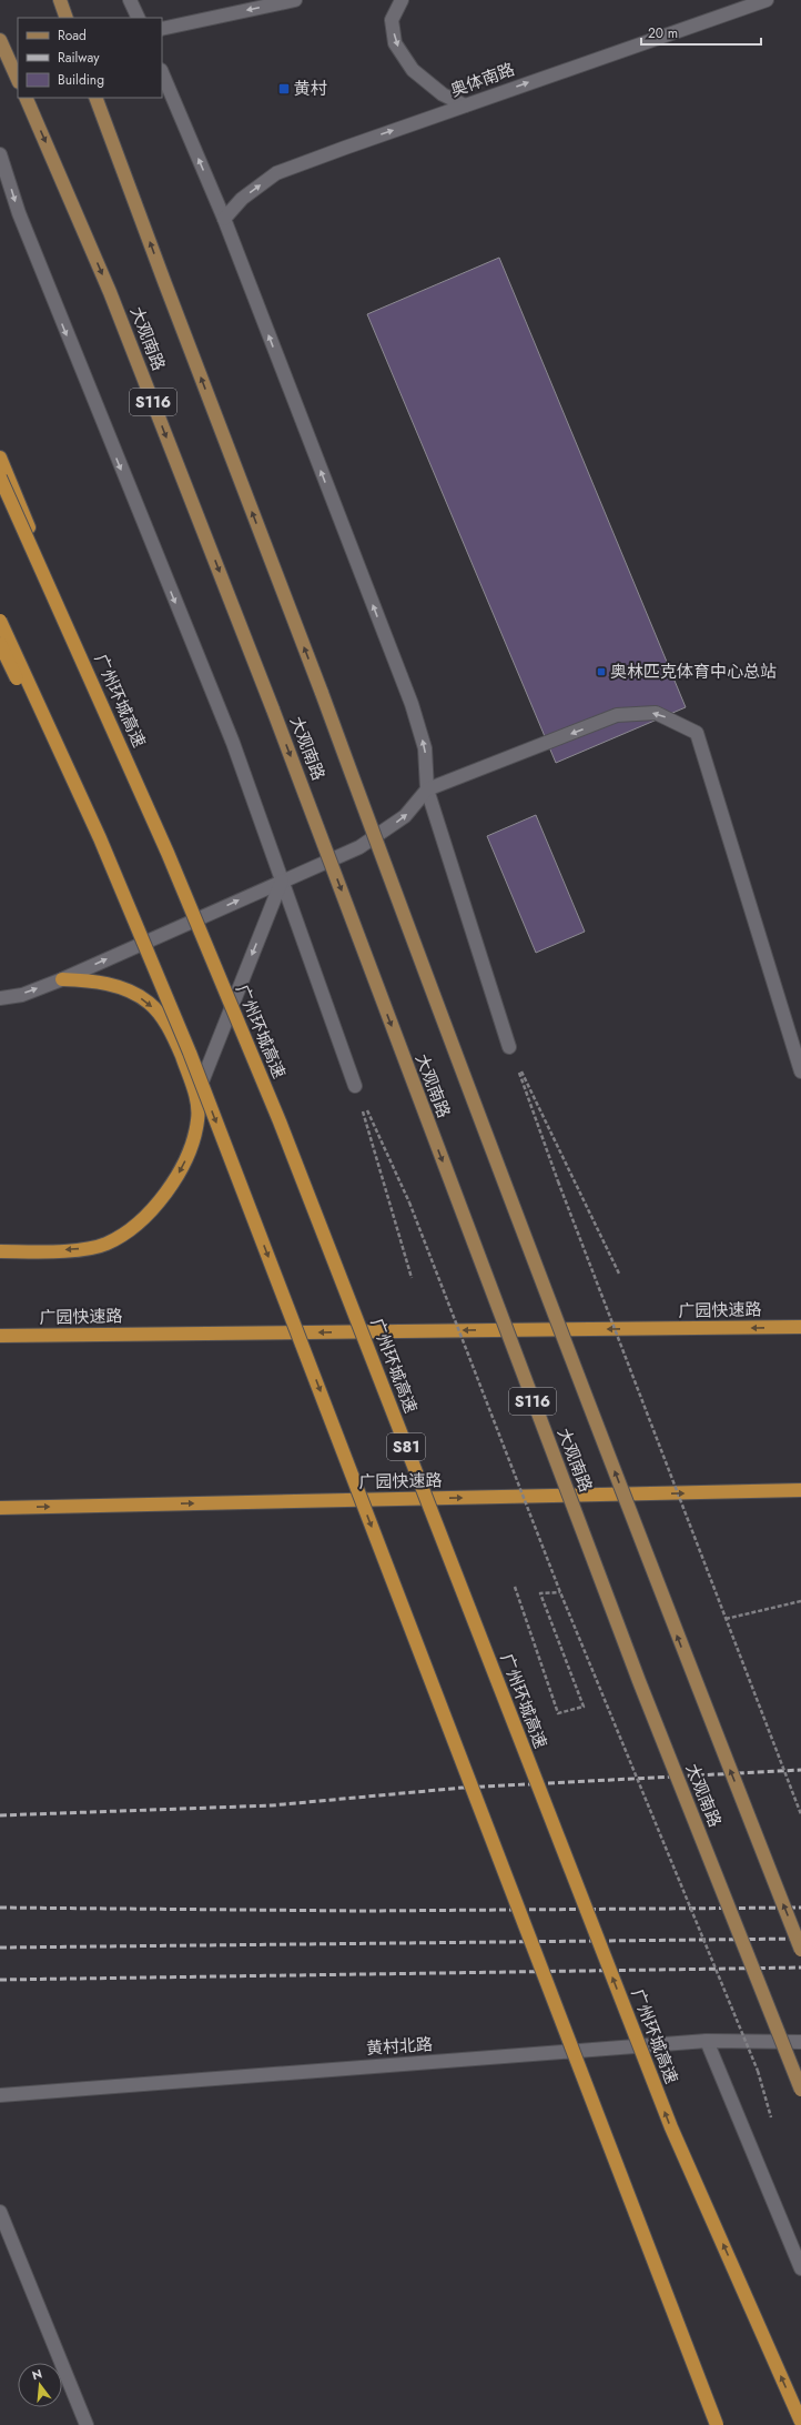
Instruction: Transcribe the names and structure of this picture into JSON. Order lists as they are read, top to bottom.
{
  "streets": {
    "highway": ["广州环城高速", "广园快速路", "S81"],
    "main road": ["大观南路", "S116"],
    "street": ["奥体南路", "黄村北路"]
  },
  "one_way": ["奥体南路"],
  "places": {
    "transit": ["黄村", "奥林匹克体育中心总站"]
  },
  "legend": ["Road", "Railway", "Building"],
  "scale_bar": "20 m",
  "north": "top"
}
